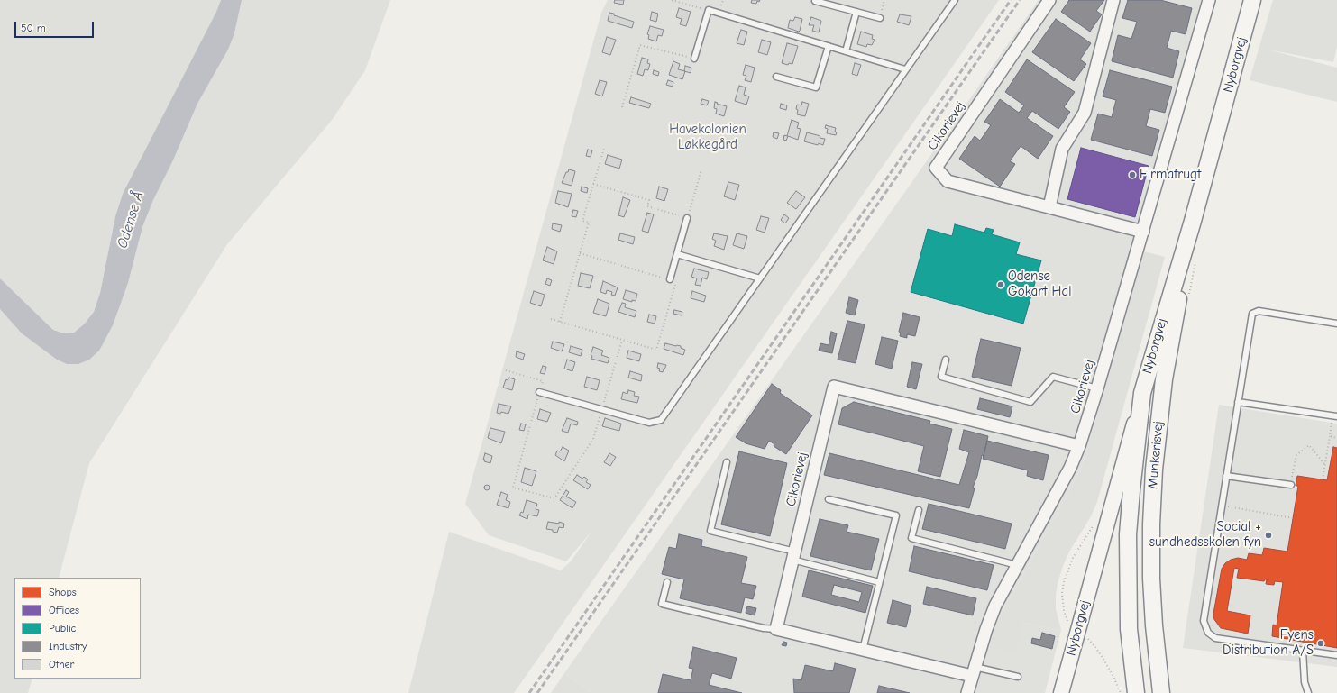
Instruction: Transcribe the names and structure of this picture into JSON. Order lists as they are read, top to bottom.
{
  "streets": {
    "main road": ["Nyborgvej", "Munkerisvej"],
    "street": ["Cikorievej"]
  },
  "crossings": [
    ["Nyborgvej", "Munkerisvej"]
  ],
  "water": ["Odense Å"],
  "parks": ["Havekolonien Løkkegård"],
  "places": [
    "Firmafrugt",
    "Odense Gokart Hal",
    "Social + sundhedsskolen fyn",
    "Fyens Distribution A/S"
  ],
  "legend": [
    "Shops",
    "Offices",
    "Public",
    "Industry",
    "Other"
  ],
  "scale_bar": "50 m"
}
